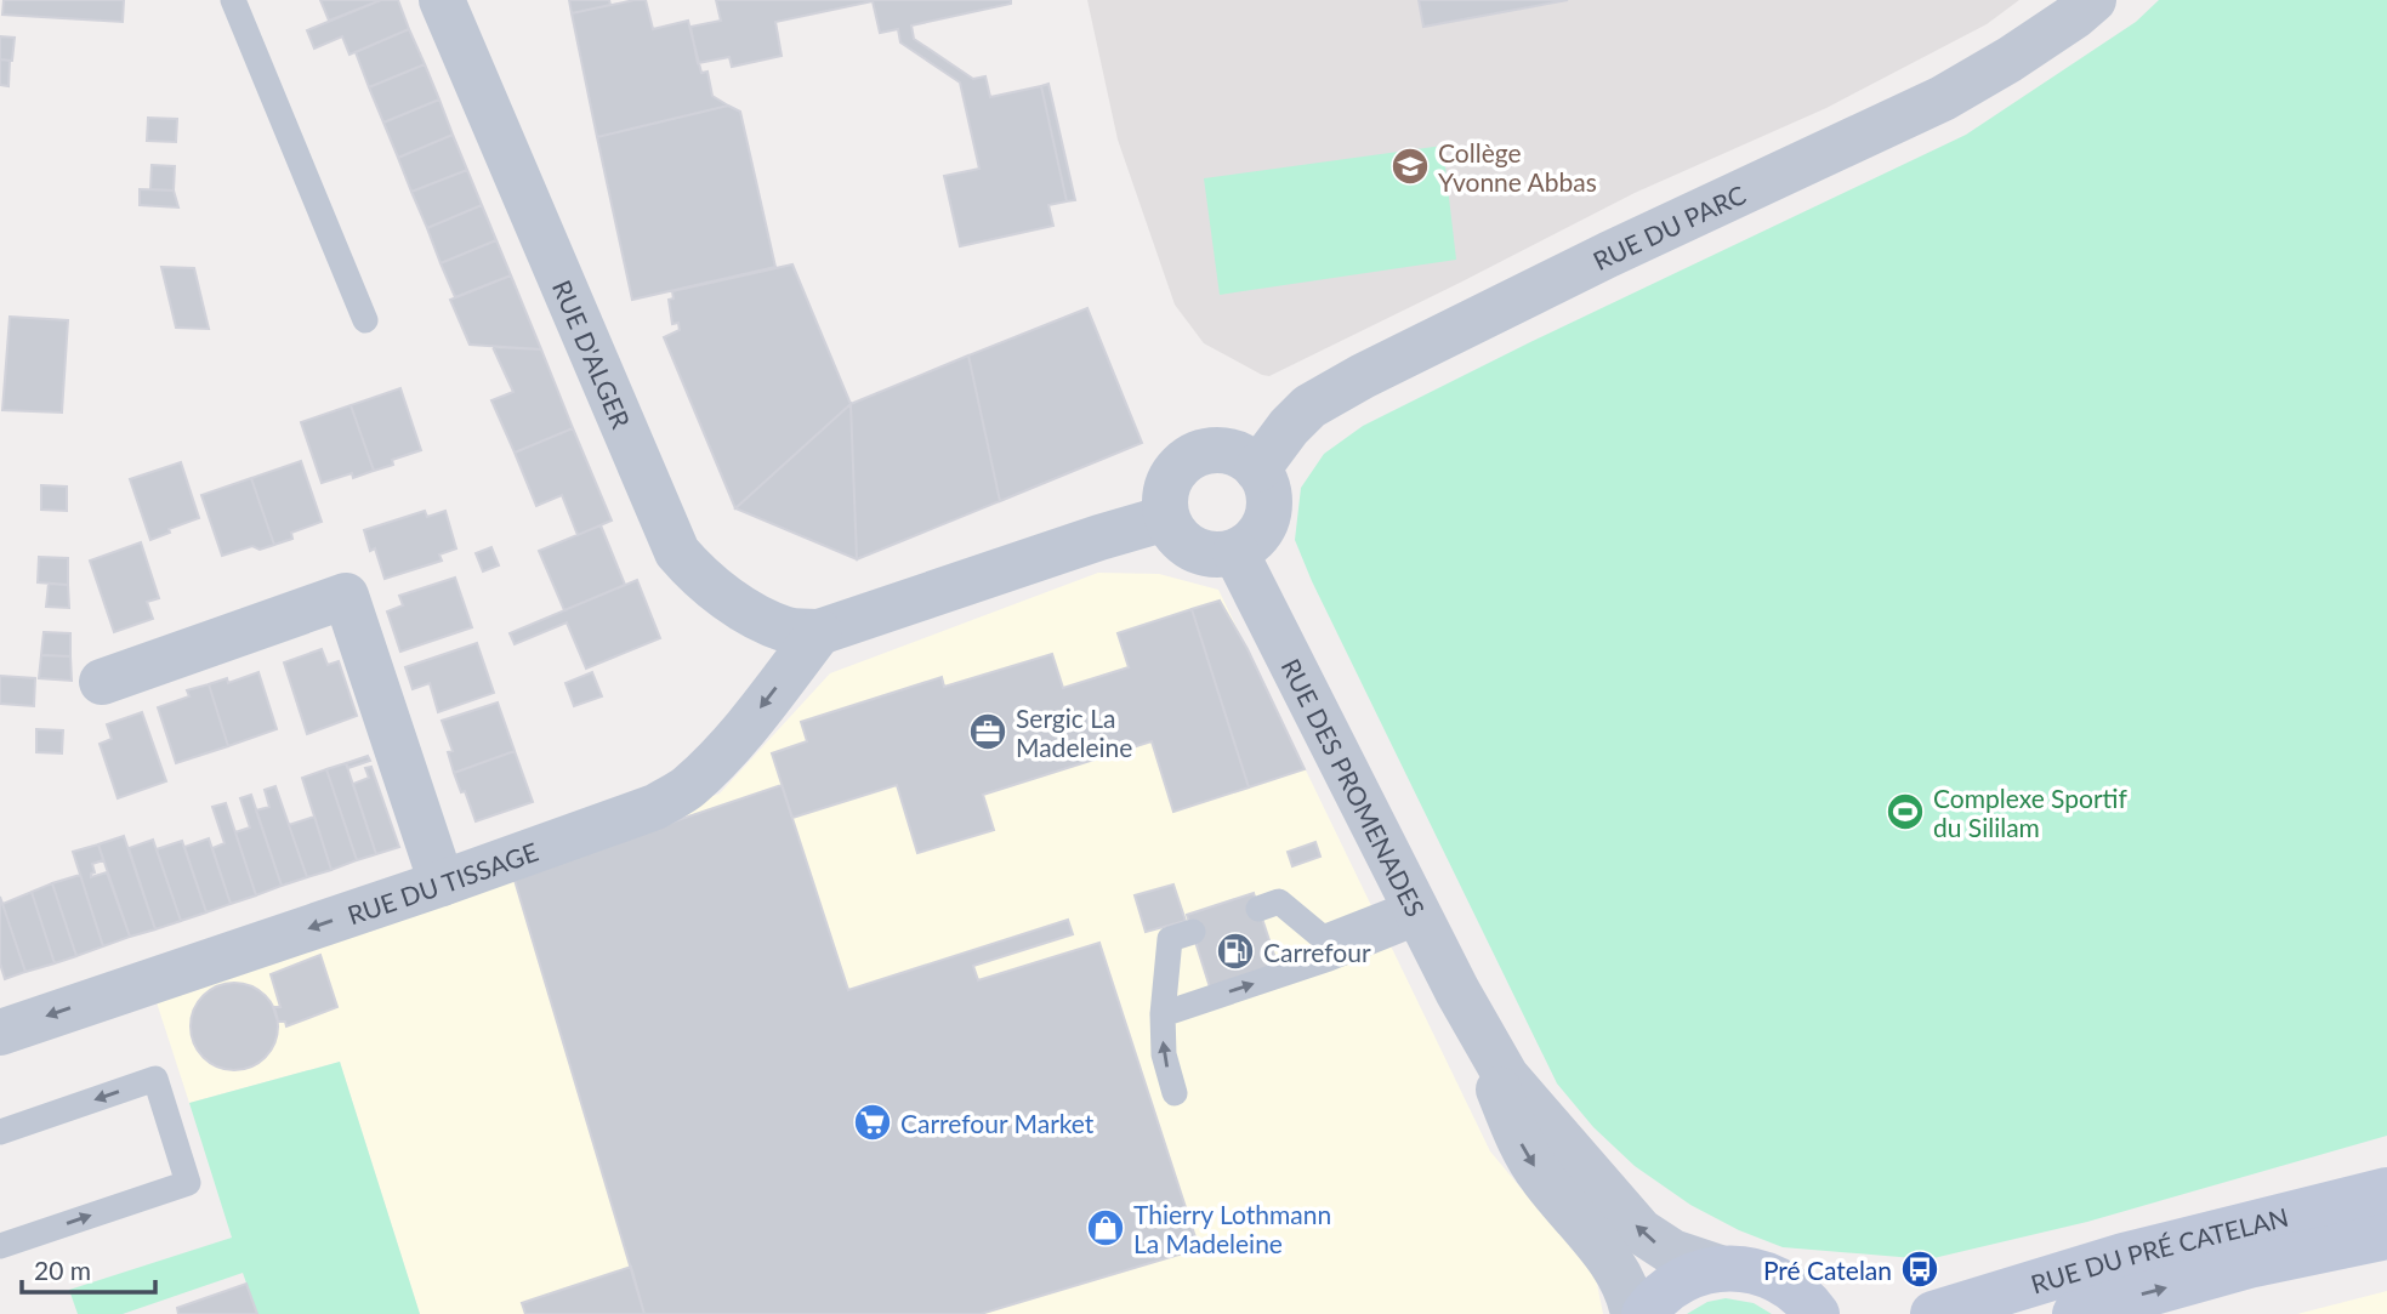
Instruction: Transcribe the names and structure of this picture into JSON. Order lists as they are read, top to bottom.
{
  "streets": {
    "street": [
      "RUE DU PARC",
      "RUE D'ALGER",
      "RUE DES PROMENADES",
      "RUE DU TISSAGE",
      "RUE DU PRÉ CATELAN"
    ]
  },
  "crossings": [
    ["RUE DU PARC", "RUE DES PROMENADES"],
    ["RUE D'ALGER", "RUE DU TISSAGE"]
  ],
  "one_way": ["RUE DU TISSAGE"],
  "places": {
    "school or university": ["Collège Yvonne Abbas"],
    "office": ["Sergic La Madeleine"],
    "sports": ["Complexe Sportif du Sililam"],
    "fuel station": ["Carrefour"],
    "supermarket": ["Carrefour Market"],
    "shop": ["Thierry Lothmann La Madeleine"],
    "bus stop": ["Pré Catelan"]
  },
  "scale_bar": "20 m"
}
